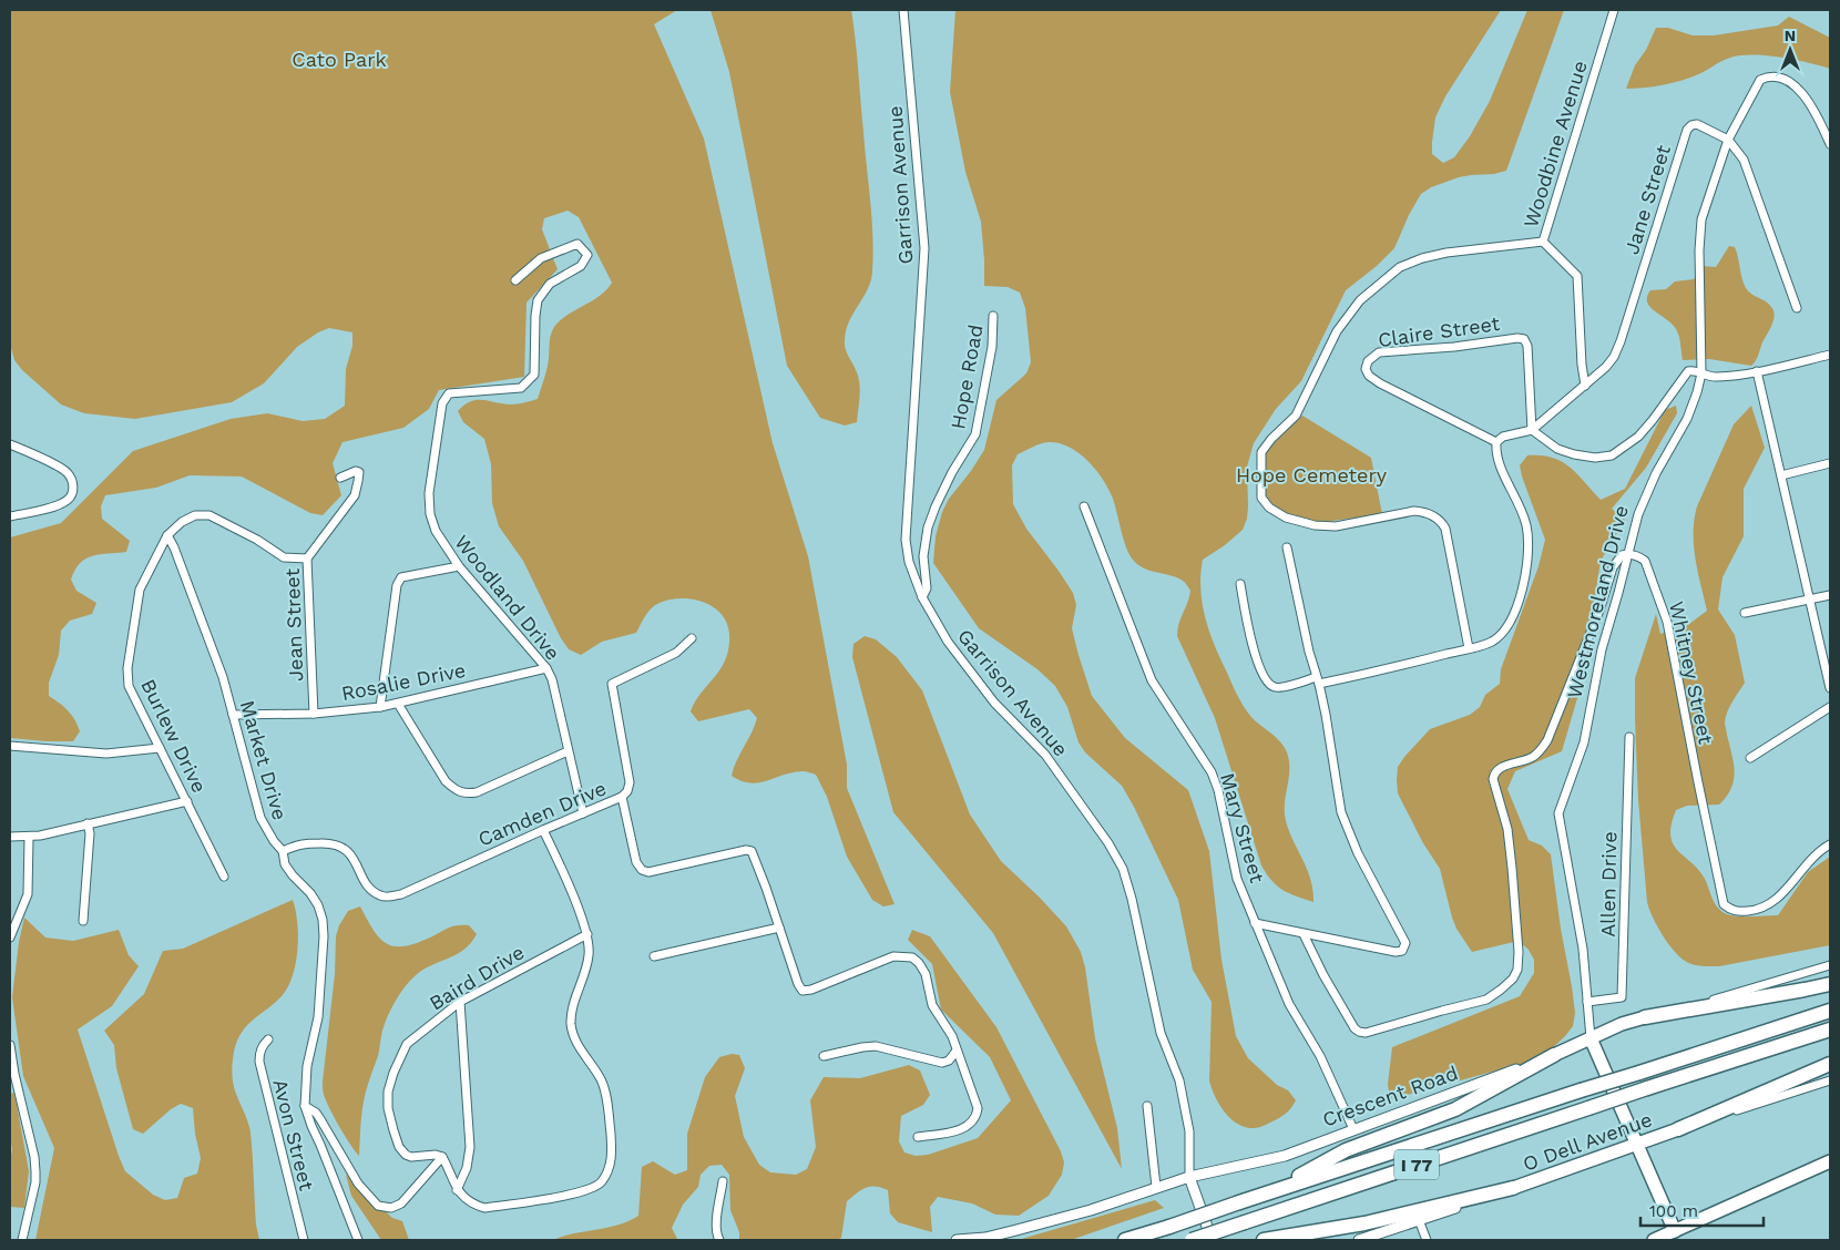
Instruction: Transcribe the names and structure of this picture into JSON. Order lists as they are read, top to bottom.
{
  "streets": {
    "highway": ["I 77"],
    "main road": ["Westmoreland Drive", "Crescent Road", "O Dell Avenue"],
    "street": [
      "Woodbine Avenue",
      "Garrison Avenue",
      "Jane Street",
      "Claire Street",
      "Hope Road",
      "Woodland Drive",
      "Jean Street",
      "Whitney Street",
      "Rosalie Drive",
      "Burlew Drive",
      "Market Drive",
      "Camden Drive",
      "Mary Street",
      "Allen Drive",
      "Baird Drive",
      "Avon Street"
    ]
  },
  "crossings": [
    ["Garrison Avenue", "Hope Road"],
    ["Garrison Avenue", "Crescent Road"],
    ["Jane Street", "Claire Street"],
    ["Jane Street", "Westmoreland Drive"],
    ["Woodland Drive", "Rosalie Drive"],
    ["Woodland Drive", "Camden Drive"],
    ["Westmoreland Drive", "Whitney Street"],
    ["Westmoreland Drive", "Allen Drive"],
    ["Westmoreland Drive", "Crescent Road"],
    ["Westmoreland Drive", "O Dell Avenue"],
    ["Jean Street", "Rosalie Drive"],
    ["Jean Street", "Burlew Drive"],
    ["Rosalie Drive", "Market Drive"],
    ["Burlew Drive", "Market Drive"],
    ["Market Drive", "Camden Drive"],
    ["Mary Street", "Crescent Road"]
  ],
  "parks": ["Cato Park", "Hope Cemetery"],
  "scale_bar": "100 m",
  "north": "top"
}
